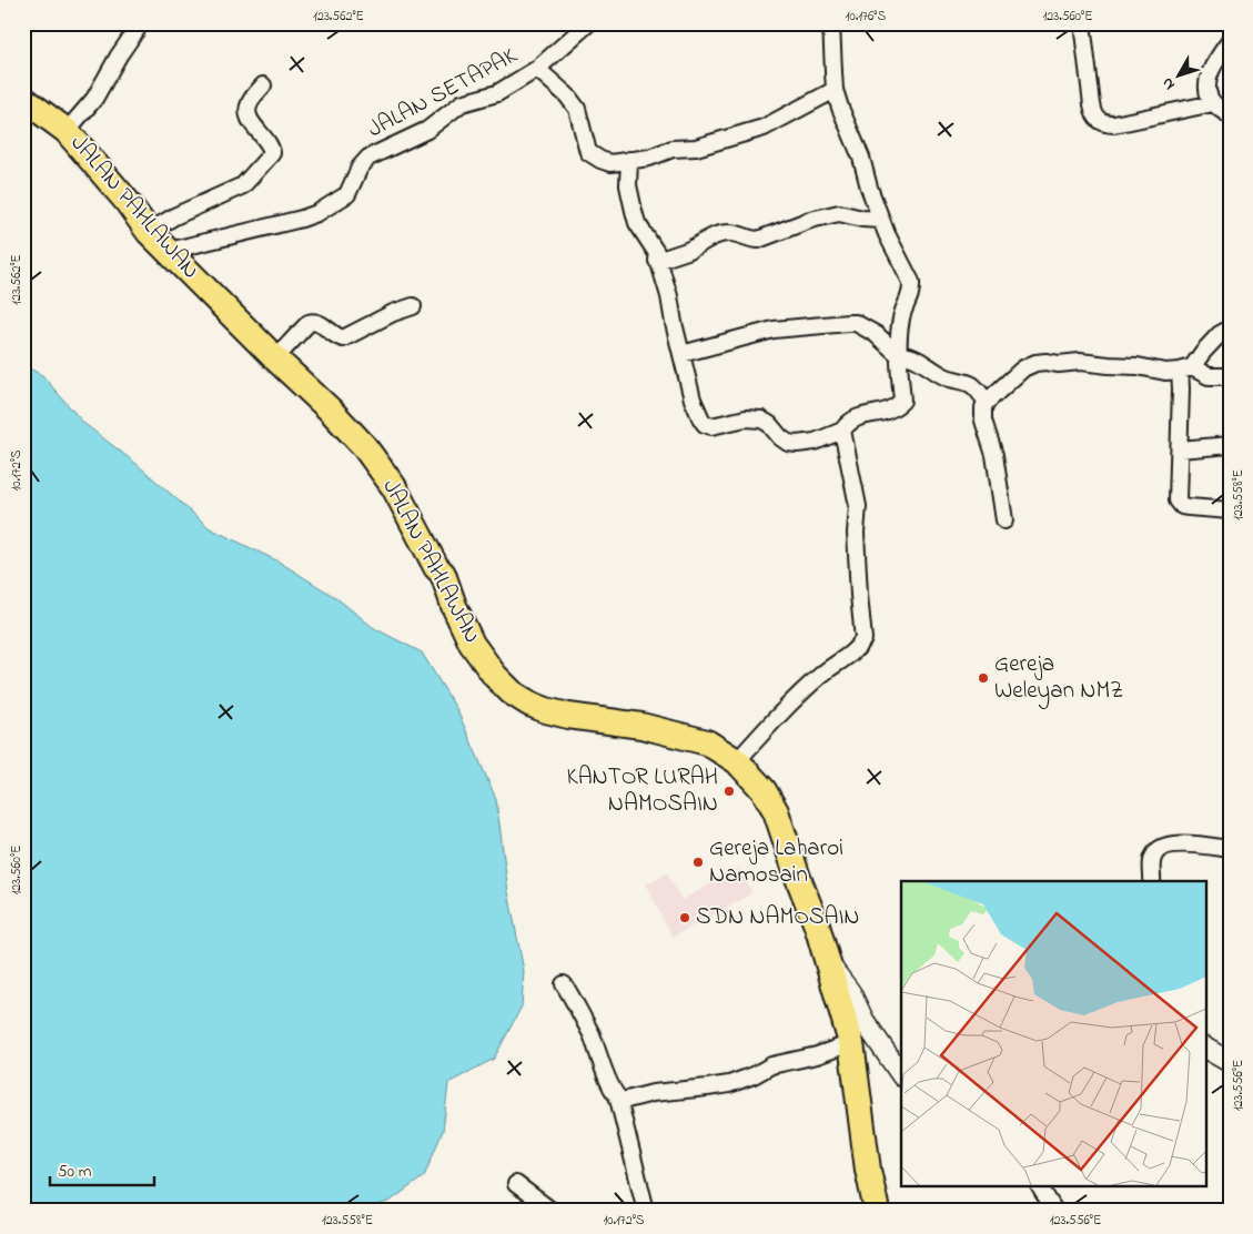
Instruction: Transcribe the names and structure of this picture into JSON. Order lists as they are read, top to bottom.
{
  "streets": {
    "highway": ["JALAN PAHLAWAN"],
    "street": ["JALAN SETAPAK"]
  },
  "crossings": [
    ["JALAN SETAPAK", "JALAN PAHLAWAN"]
  ],
  "places": [
    "Gereja Weleyan NMZ",
    "KANTOR LURAH NAMOSAIN",
    "Gereja Laharoi Namosain",
    "SDN NAMOSAIN"
  ],
  "scale_bar": "50 m",
  "north": "bottom left",
  "coordinates": [
    "123.562°E",
    "10.176°S",
    "123.560°E",
    "10.172°S",
    "123.558°E",
    "123.556°E"
  ]
}
